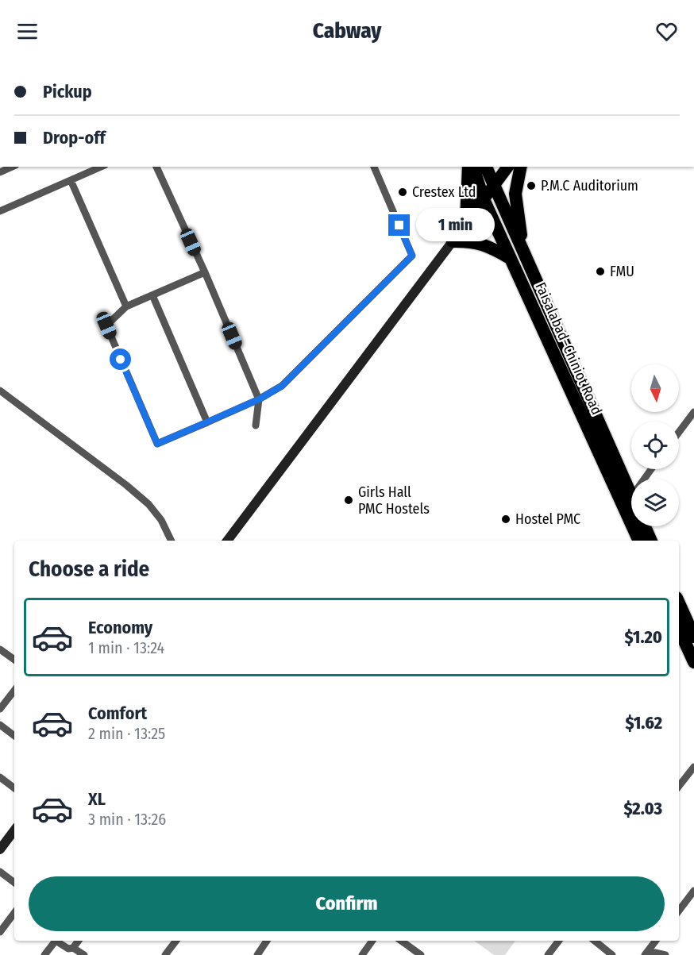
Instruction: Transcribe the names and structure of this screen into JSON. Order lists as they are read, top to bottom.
{
  "streets": {
    "highway": ["Faisalabad–Chiniot Road"]
  },
  "places": [
    "P.M.C Auditorium",
    "Crestex Ltd",
    "FMU",
    "Girls Hall PMC Hostels",
    "Hostel PMC"
  ],
  "north": "bottom",
  "page": {
    "header": "Cabway",
    "banner": ["Pickup", "Drop-off"],
    "bubble": "1 min",
    "heading": "Choose a ride",
    "list": [
      {
        "name": "Economy",
        "note": "1 min · 13:24",
        "value": "$1.20"
      },
      {
        "name": "Comfort",
        "note": "2 min · 13:25",
        "value": "$1.62"
      },
      {
        "name": "XL",
        "note": "3 min · 13:26",
        "value": "$2.03"
      }
    ],
    "buttons": "Confirm"
  }
}
